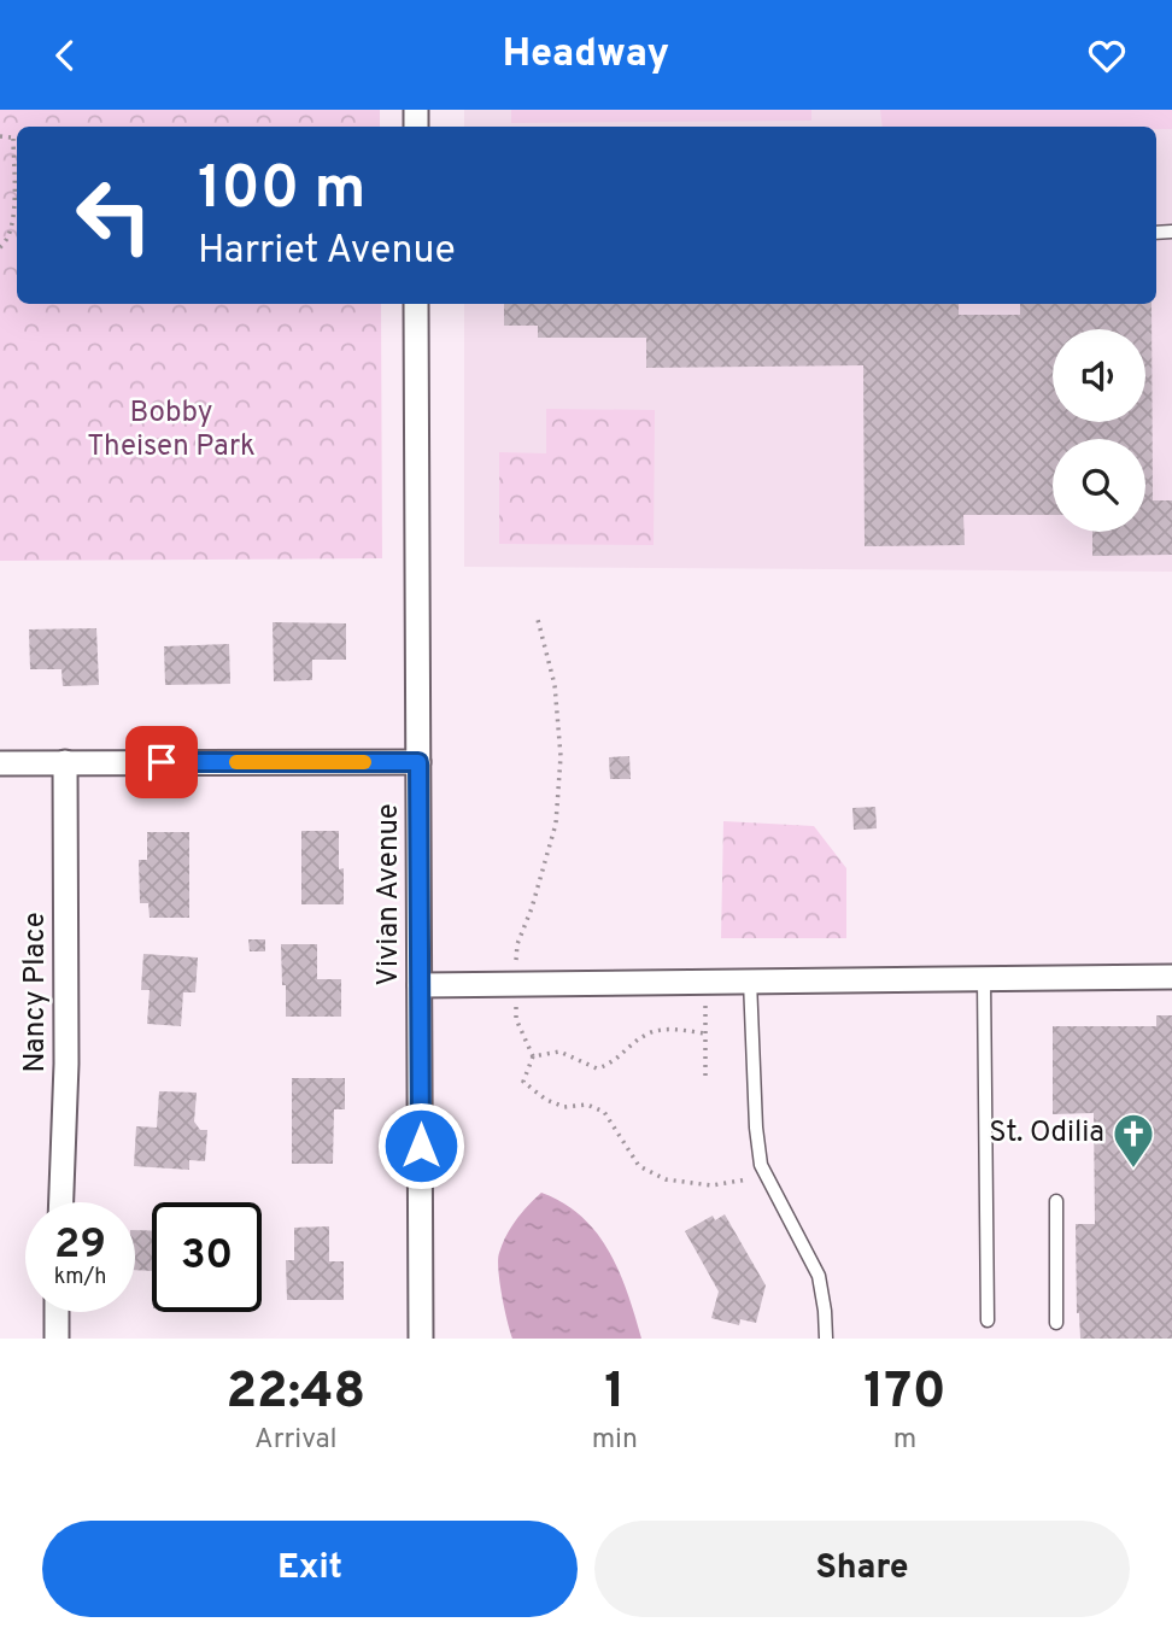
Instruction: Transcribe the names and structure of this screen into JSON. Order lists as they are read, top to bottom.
{
  "streets": {
    "street": ["Vivian Avenue", "Nancy Place"]
  },
  "parks": ["Bobby Theisen Park"],
  "places": {
    "church": ["St. Odilia"]
  },
  "page": {
    "header": "Headway",
    "turn": ["100 m", "Harriet Avenue"],
    "speed": "29 km/h",
    "limit": "30",
    "eta": [
      "22:48",
      "Arrival",
      "1",
      "min",
      "170",
      "m"
    ],
    "buttons": ["Exit", "Share"]
  }
}
